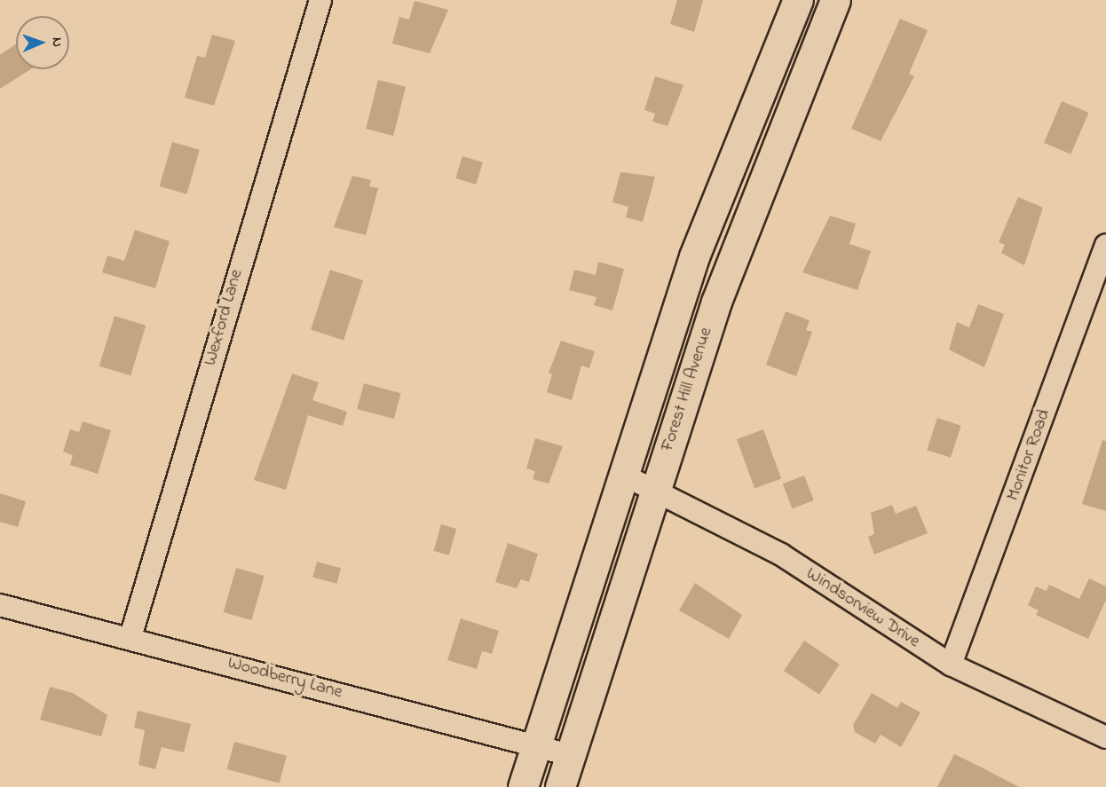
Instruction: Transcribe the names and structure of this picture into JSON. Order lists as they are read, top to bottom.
{
  "streets": {
    "main road": ["Forest Hill Avenue"],
    "street": [
      "Wexford Lane",
      "Monitor Road",
      "Windsorview Drive",
      "Woodberry Lane"
    ]
  },
  "crossings": [
    ["Wexford Lane", "Woodberry Lane"],
    ["Forest Hill Avenue", "Windsorview Drive"],
    ["Forest Hill Avenue", "Woodberry Lane"],
    ["Monitor Road", "Windsorview Drive"]
  ],
  "north": "right"
}
